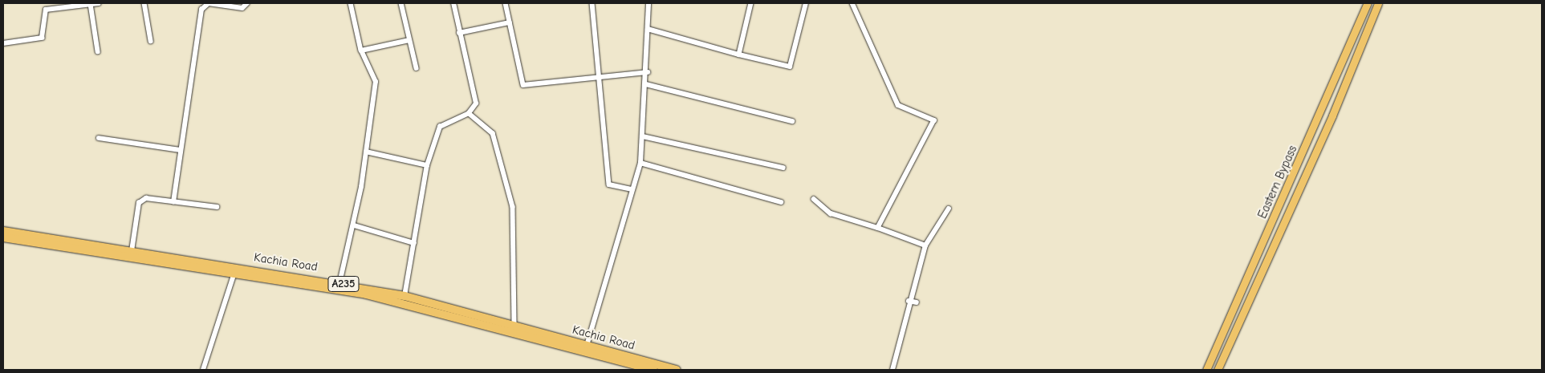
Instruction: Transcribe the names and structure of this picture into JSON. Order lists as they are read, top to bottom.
{
  "streets": {
    "highway": ["Kachia Road", "A235"],
    "main road": ["Eastern Bypass"]
  }
}
